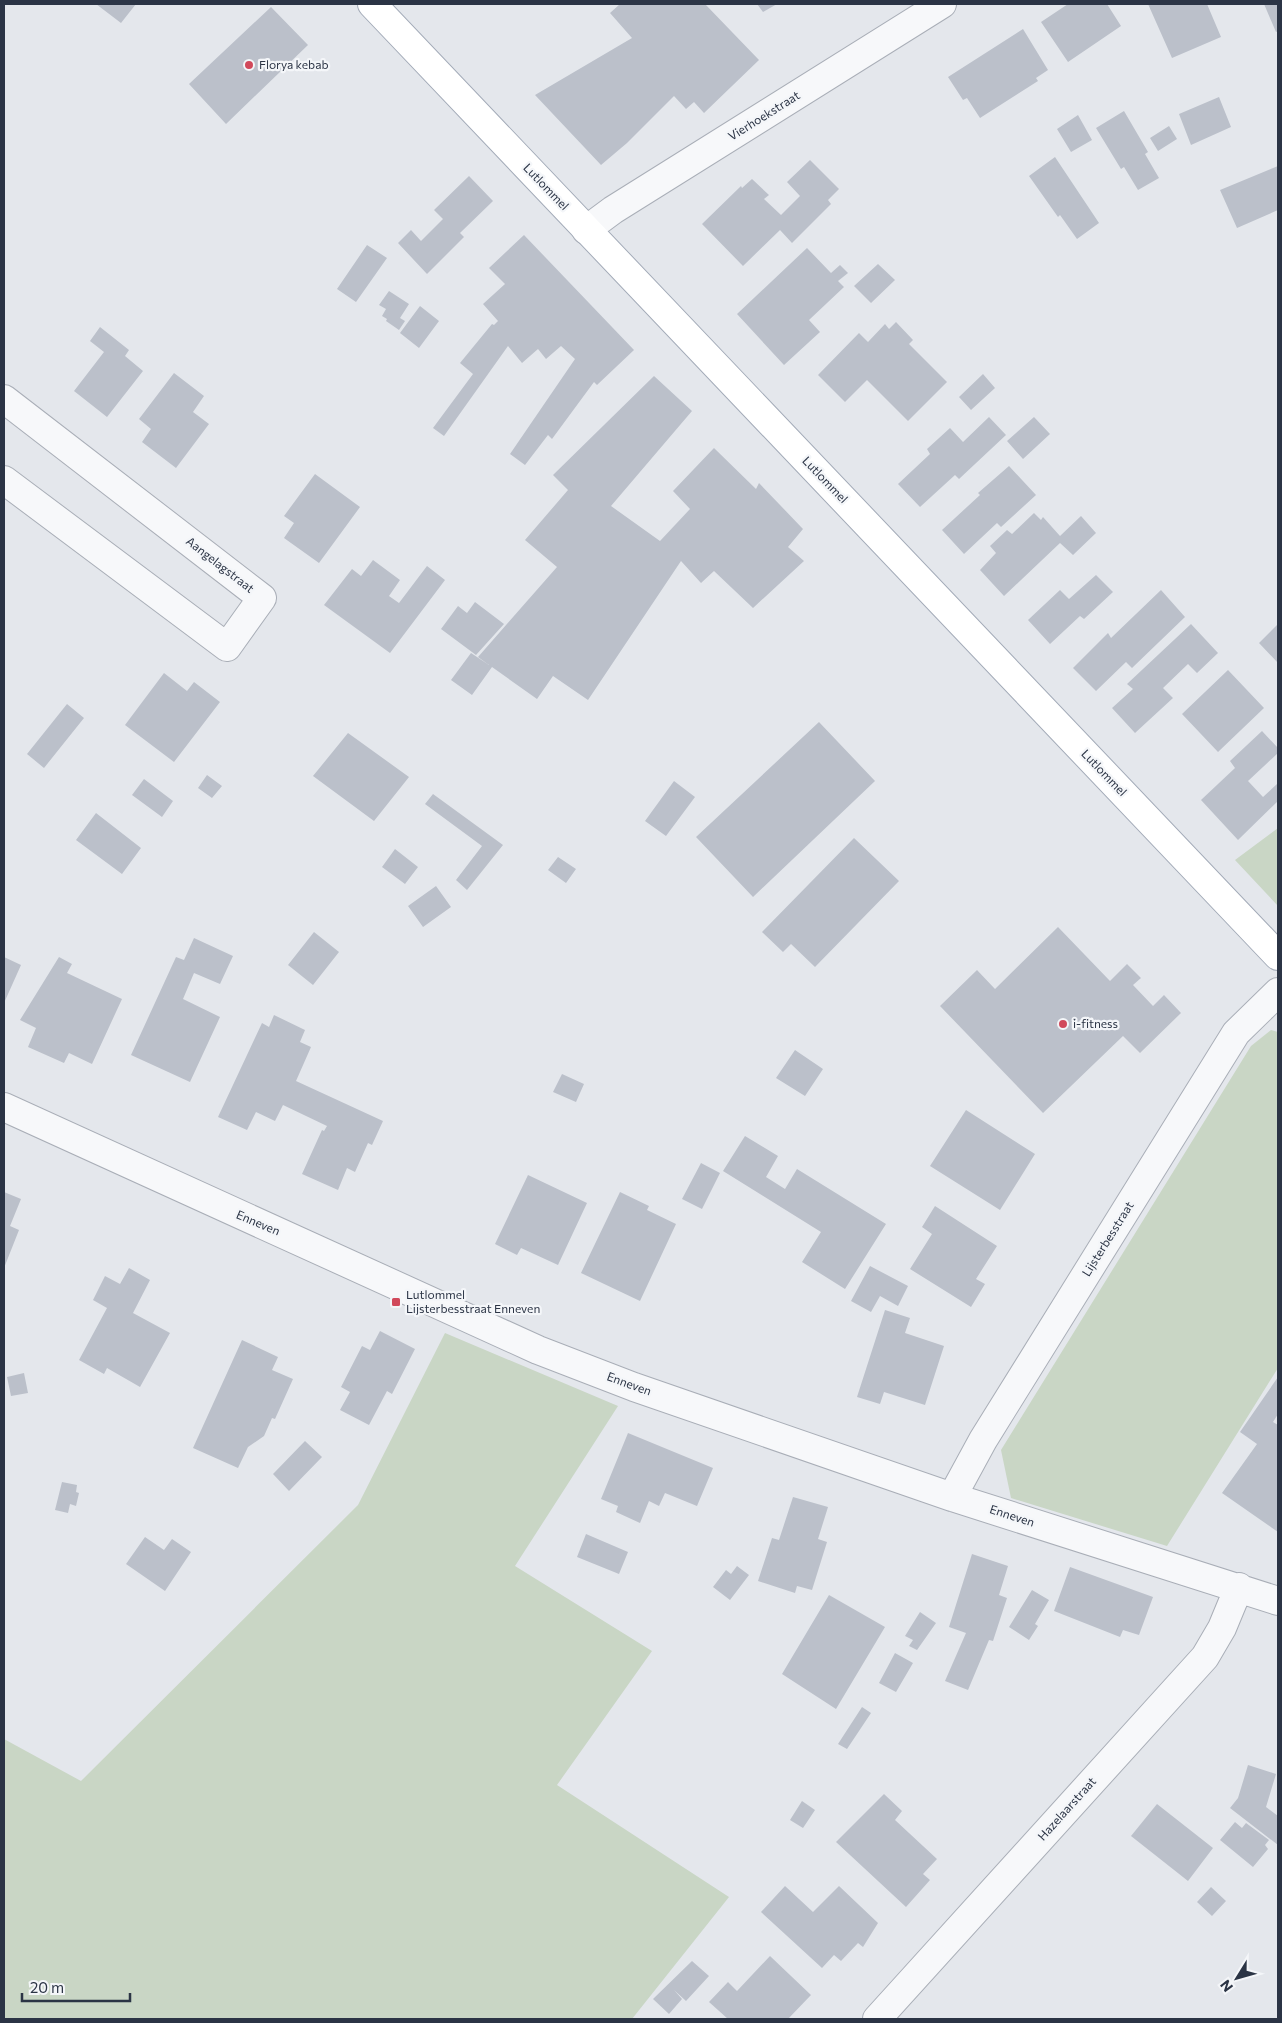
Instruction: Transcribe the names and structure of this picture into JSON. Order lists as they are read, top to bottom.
{
  "streets": {
    "main road": ["Lutlommel"],
    "street": [
      "Vierhoekstraat",
      "Aangelagstraat",
      "Enneven",
      "Lijsterbesstraat",
      "Hazelaarstraat"
    ]
  },
  "crossings": [
    ["Vierhoekstraat", "Lutlommel"],
    ["Enneven", "Lijsterbesstraat"],
    ["Enneven", "Hazelaarstraat"]
  ],
  "places": {
    "other": ["Florya kebab", "i-fitness"],
    "transit": ["Lutlommel Lijsterbesstraat Enneven"]
  },
  "scale_bar": "20 m",
  "north": "bottom left"
}
